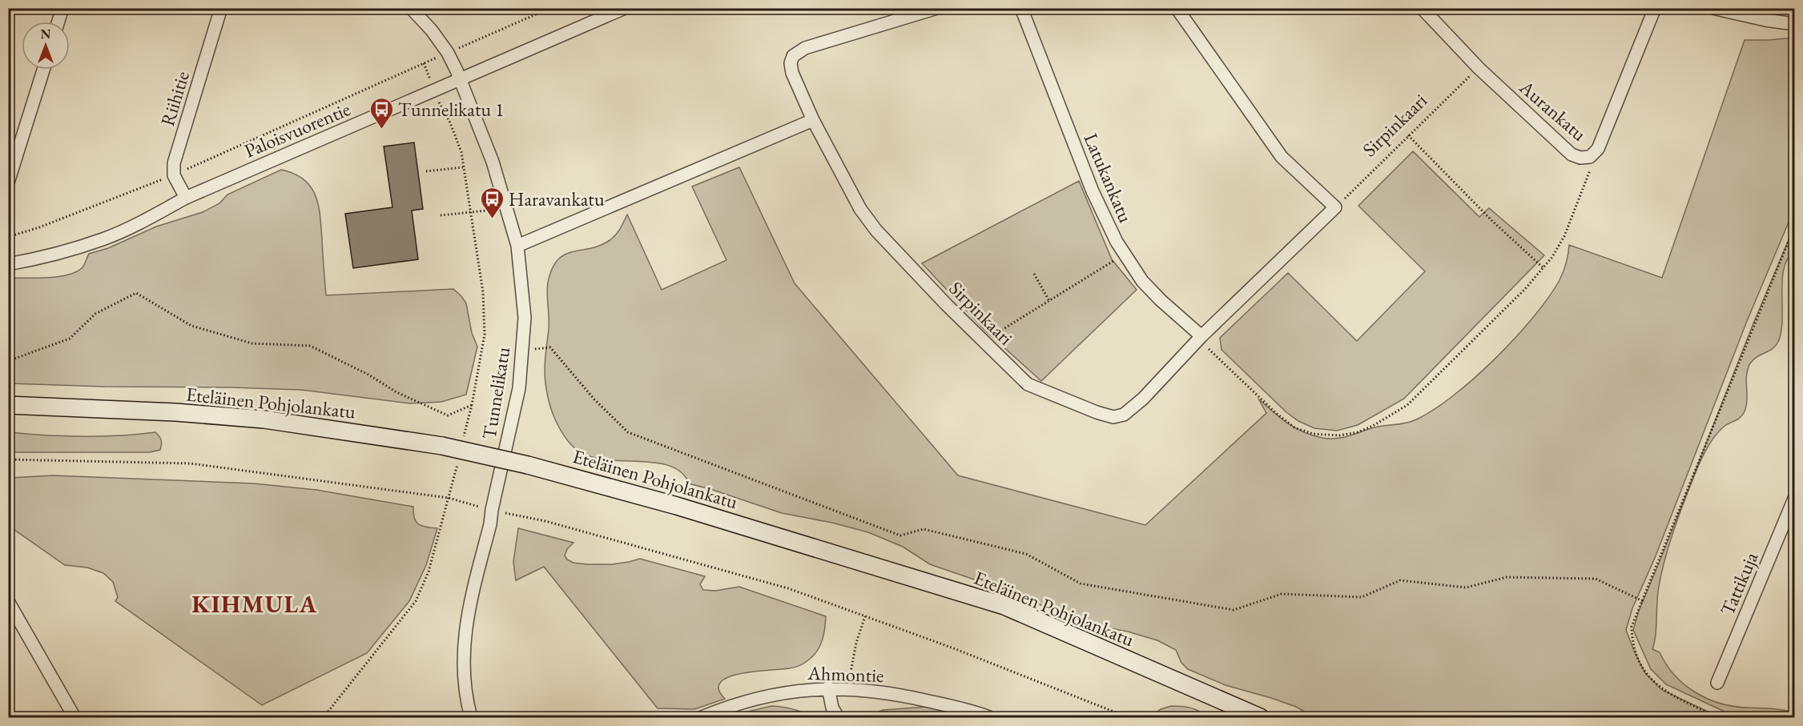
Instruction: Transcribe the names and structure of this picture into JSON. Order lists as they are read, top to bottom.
{
  "streets": {
    "main road": ["Eteläinen Pohjolankatu"],
    "street": [
      "Riihitie",
      "Aurankatu",
      "Sirpinkaari",
      "Paloisvuorentie",
      "Latukankatu",
      "Tunnelikatu",
      "Tattikuja",
      "Ahmontie"
    ]
  },
  "crossings": [
    ["Aurankatu", "Sirpinkaari"],
    ["Sirpinkaari", "Latukankatu"],
    ["Paloisvuorentie", "Tunnelikatu"]
  ],
  "districts": ["KIHMULA"],
  "places": {
    "bus stop": ["Tunnelikatu 1", "Haravankatu"]
  },
  "north": "top"
}
